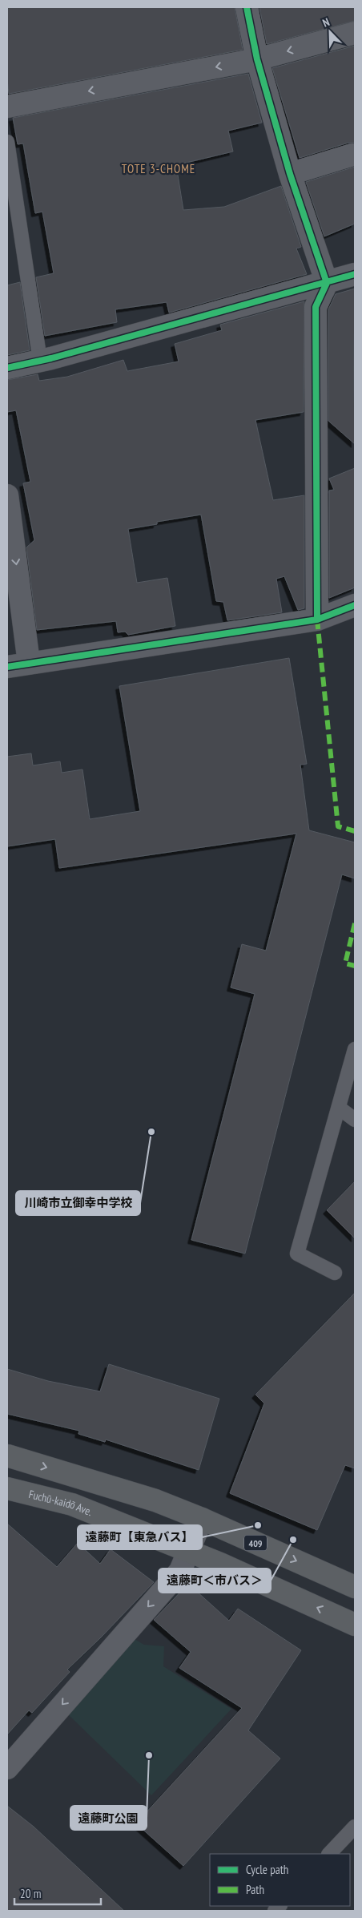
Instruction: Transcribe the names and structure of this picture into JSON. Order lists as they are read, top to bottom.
{
  "streets": {
    "highway": ["Fuchū-kaidō Ave.", "409"]
  },
  "districts": ["TOTE 3-CHOME"],
  "places": [
    "川崎市立御幸中学校",
    "遠藤町【東急バス】",
    "遠藤町＜市バス＞",
    "遠藤町公園"
  ],
  "legend": ["Cycle path", "Path"],
  "scale_bar": "20 m",
  "north": "top left"
}
